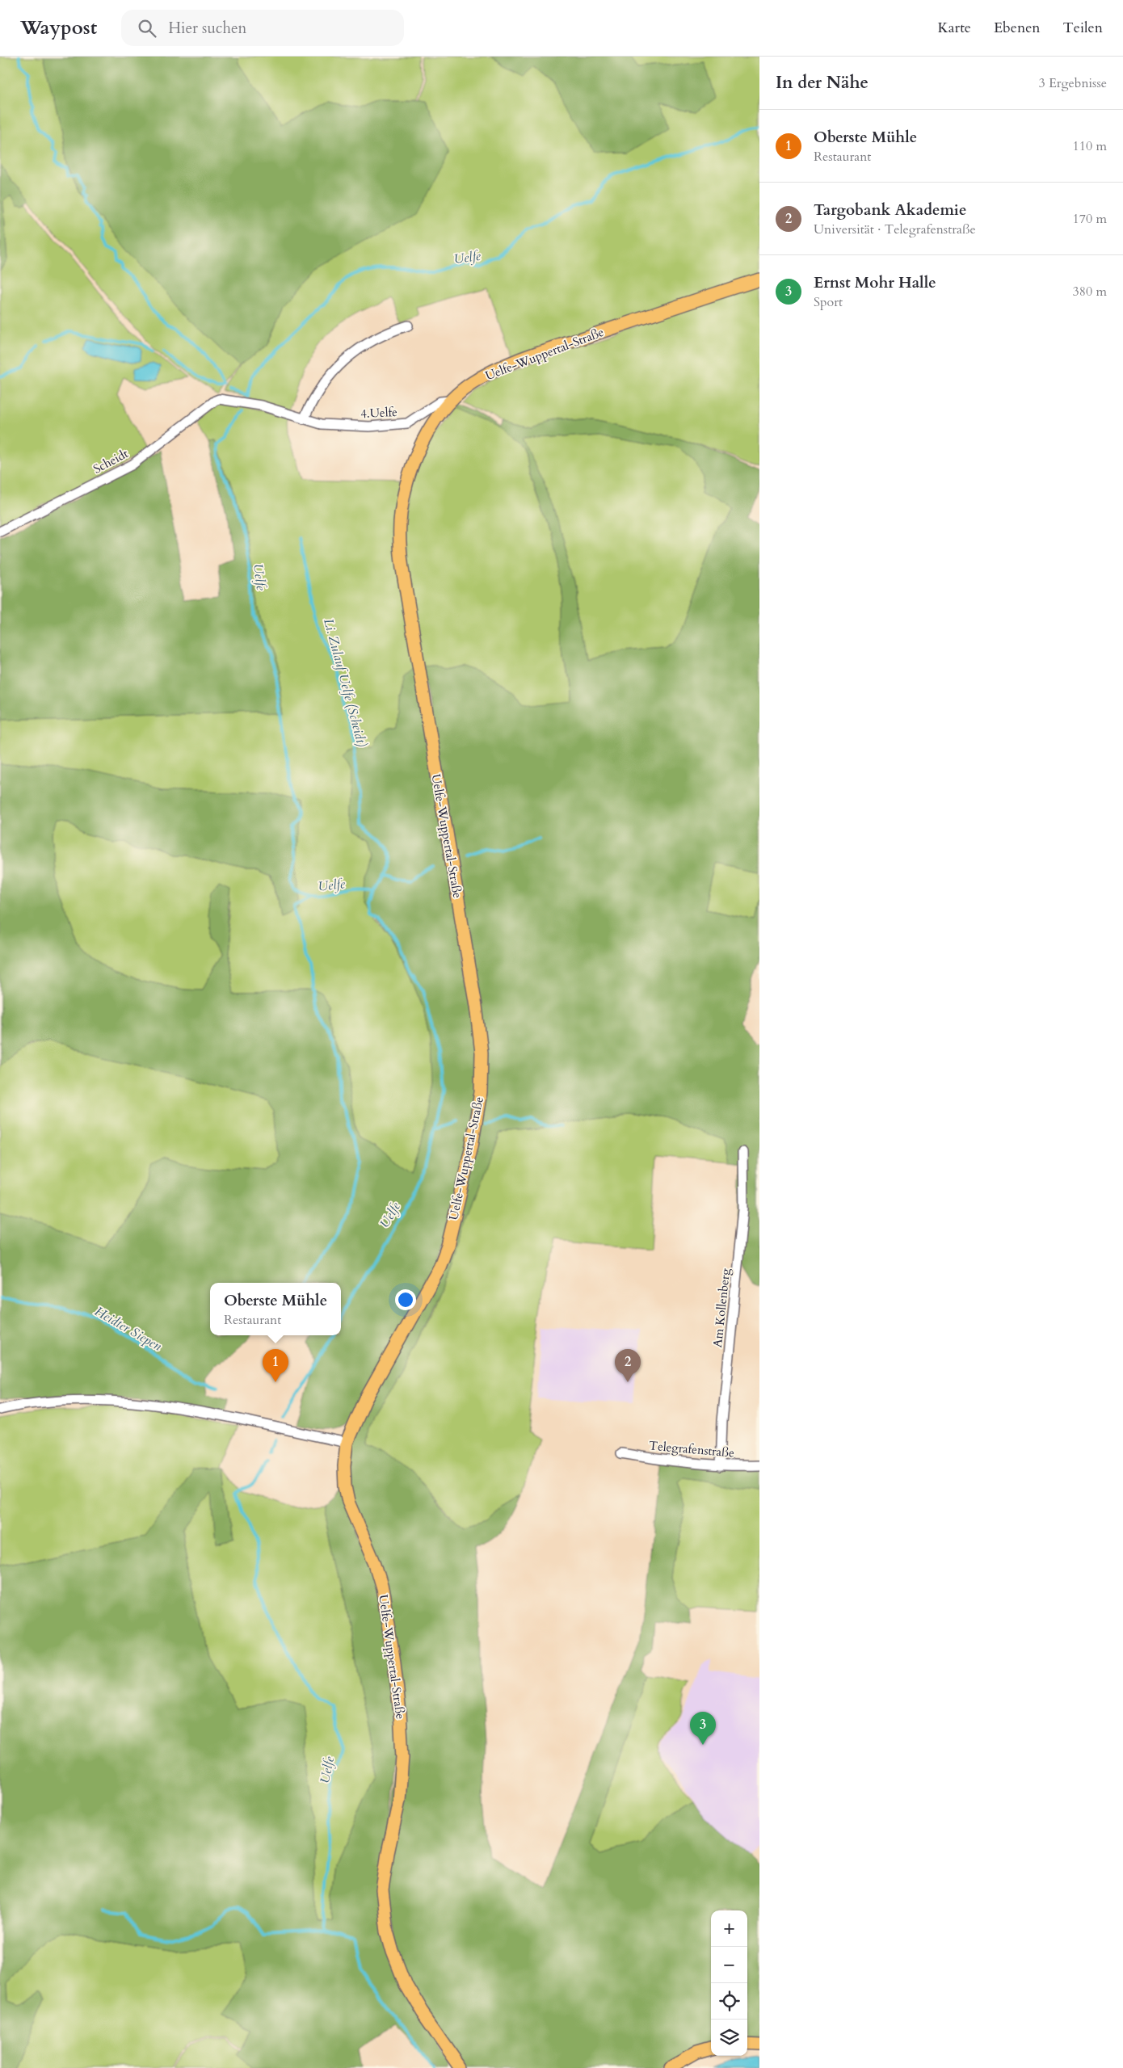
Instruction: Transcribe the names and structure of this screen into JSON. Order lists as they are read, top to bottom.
{
  "streets": {
    "main road": ["Uelfe-Wuppertal-Straße"],
    "street": [
      "4.Uelfe",
      "Scheidt",
      "Am Kollenberg",
      "Telegrafenstraße"
    ]
  },
  "crossings": [
    ["Uelfe-Wuppertal-Straße", "4.Uelfe"],
    ["4.Uelfe", "Scheidt"],
    ["Am Kollenberg", "Telegrafenstraße"]
  ],
  "water": ["Uelfe", "Li. Zulauf Uelfe (Scheidt)", "Heidter Siepen"],
  "page": {
    "header": "Waypost",
    "search": "Hier suchen",
    "nav": ["Karte", "Ebenen", "Teilen"],
    "heading": ["In der Nähe", "3 Ergebnisse"],
    "list": [
      {
        "mark": "1",
        "name": "Oberste Mühle",
        "note": "Restaurant",
        "value": "110 m"
      },
      {
        "mark": "2",
        "name": "Targobank Akademie",
        "note": "Universität · Telegrafenstraße",
        "value": "170 m"
      },
      {
        "mark": "3",
        "name": "Ernst Mohr Halle",
        "note": "Sport",
        "value": "380 m"
      }
    ],
    "popup": ["Oberste Mühle", "Restaurant"],
    "pins": ["1", "2", "3"],
    "map_buttons": ["+", "−"]
  }
}
